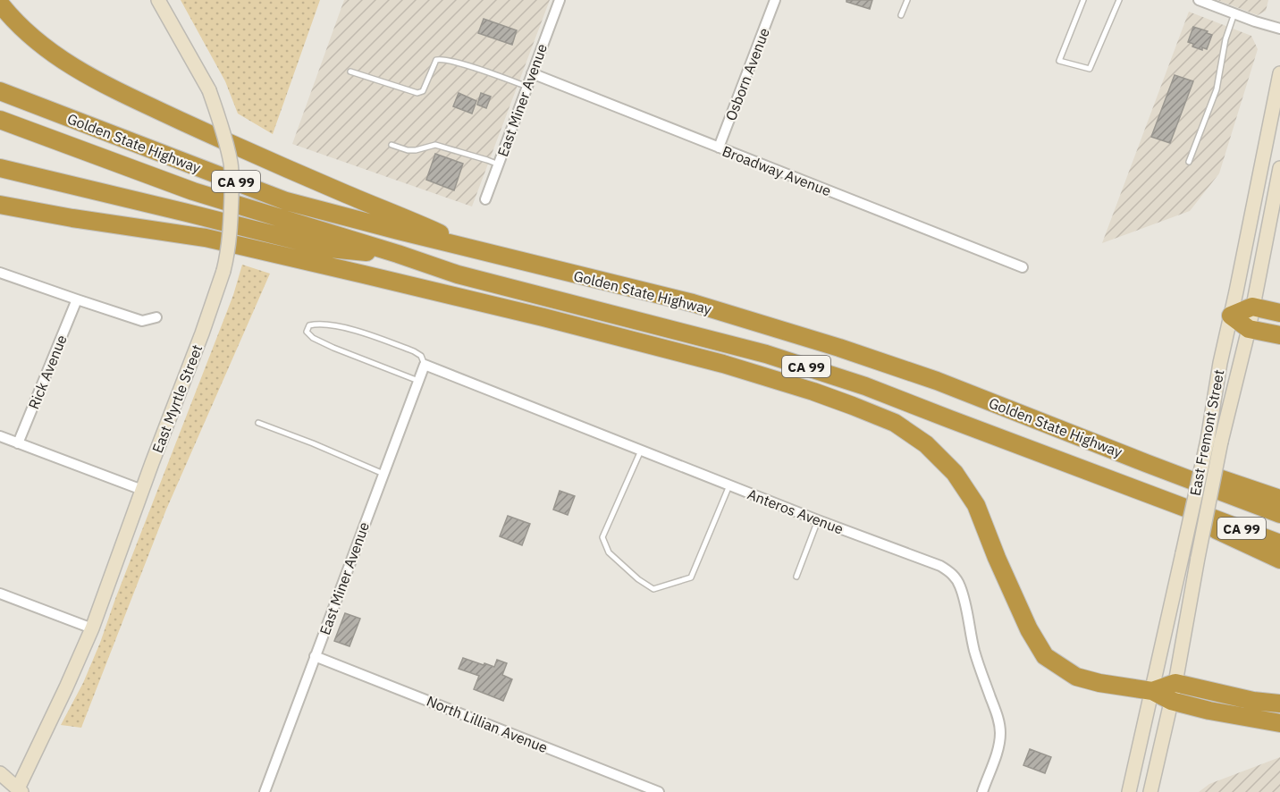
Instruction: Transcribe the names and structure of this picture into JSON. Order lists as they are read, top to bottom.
{
  "streets": {
    "highway": ["Golden State Highway", "CA 99"],
    "main road": ["East Myrtle Street", "East Fremont Street"],
    "street": [
      "Osborn Avenue",
      "East Miner Avenue",
      "Broadway Avenue",
      "Rick Avenue",
      "Anteros Avenue",
      "North Lillian Avenue"
    ]
  },
  "crossings": [
    ["Osborn Avenue", "Broadway Avenue"],
    ["East Miner Avenue", "Broadway Avenue"],
    ["East Miner Avenue", "Anteros Avenue"],
    ["East Miner Avenue", "North Lillian Avenue"]
  ]
}
